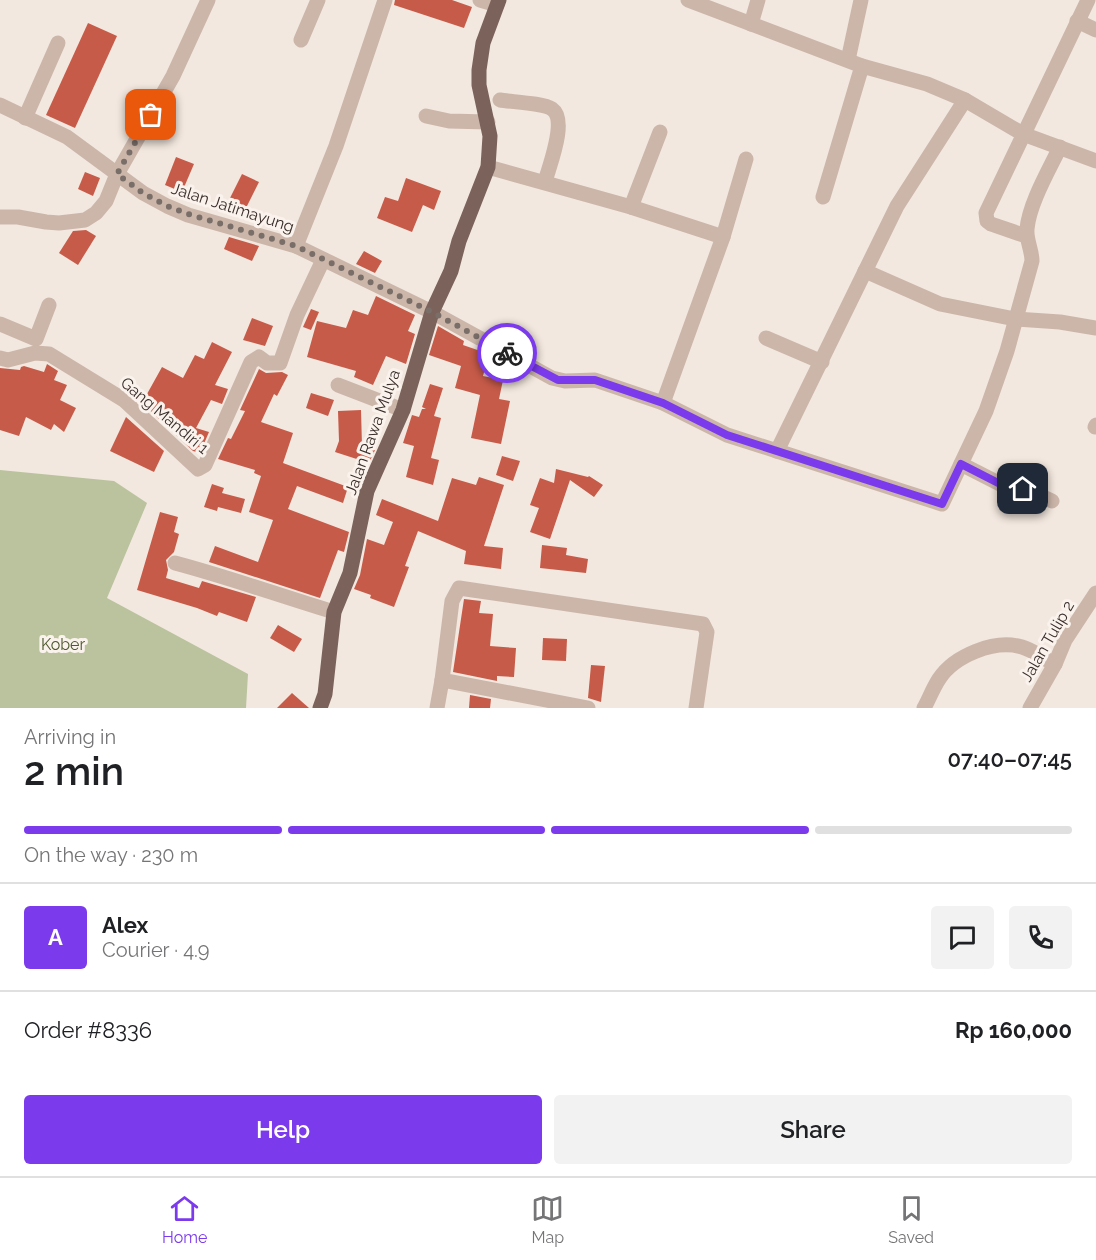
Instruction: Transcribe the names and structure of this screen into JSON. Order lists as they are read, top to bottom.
{
  "streets": {
    "main road": ["Jalan Rawa Mulya"],
    "street": ["Jalan Jatimayung", "Gang Mandiri 1", "Jalan Tulip 2"]
  },
  "crossings": [
    ["Jalan Jatimayung", "Gang Mandiri 1"],
    ["Jalan Jatimayung", "Jalan Rawa Mulya"]
  ],
  "parks": ["Kober"],
  "page": {
    "heading": ["2 min", "Arriving in", "07:40–07:45"],
    "panel": [
      "Alex",
      "Courier · 4.9",
      "Order #8336",
      "Rp 160,000"
    ],
    "bar": "On the way · 230 m",
    "round": "A",
    "buttons": ["Help", "Share"],
    "tabs": ["Home", "Map", "Saved"]
  }
}
